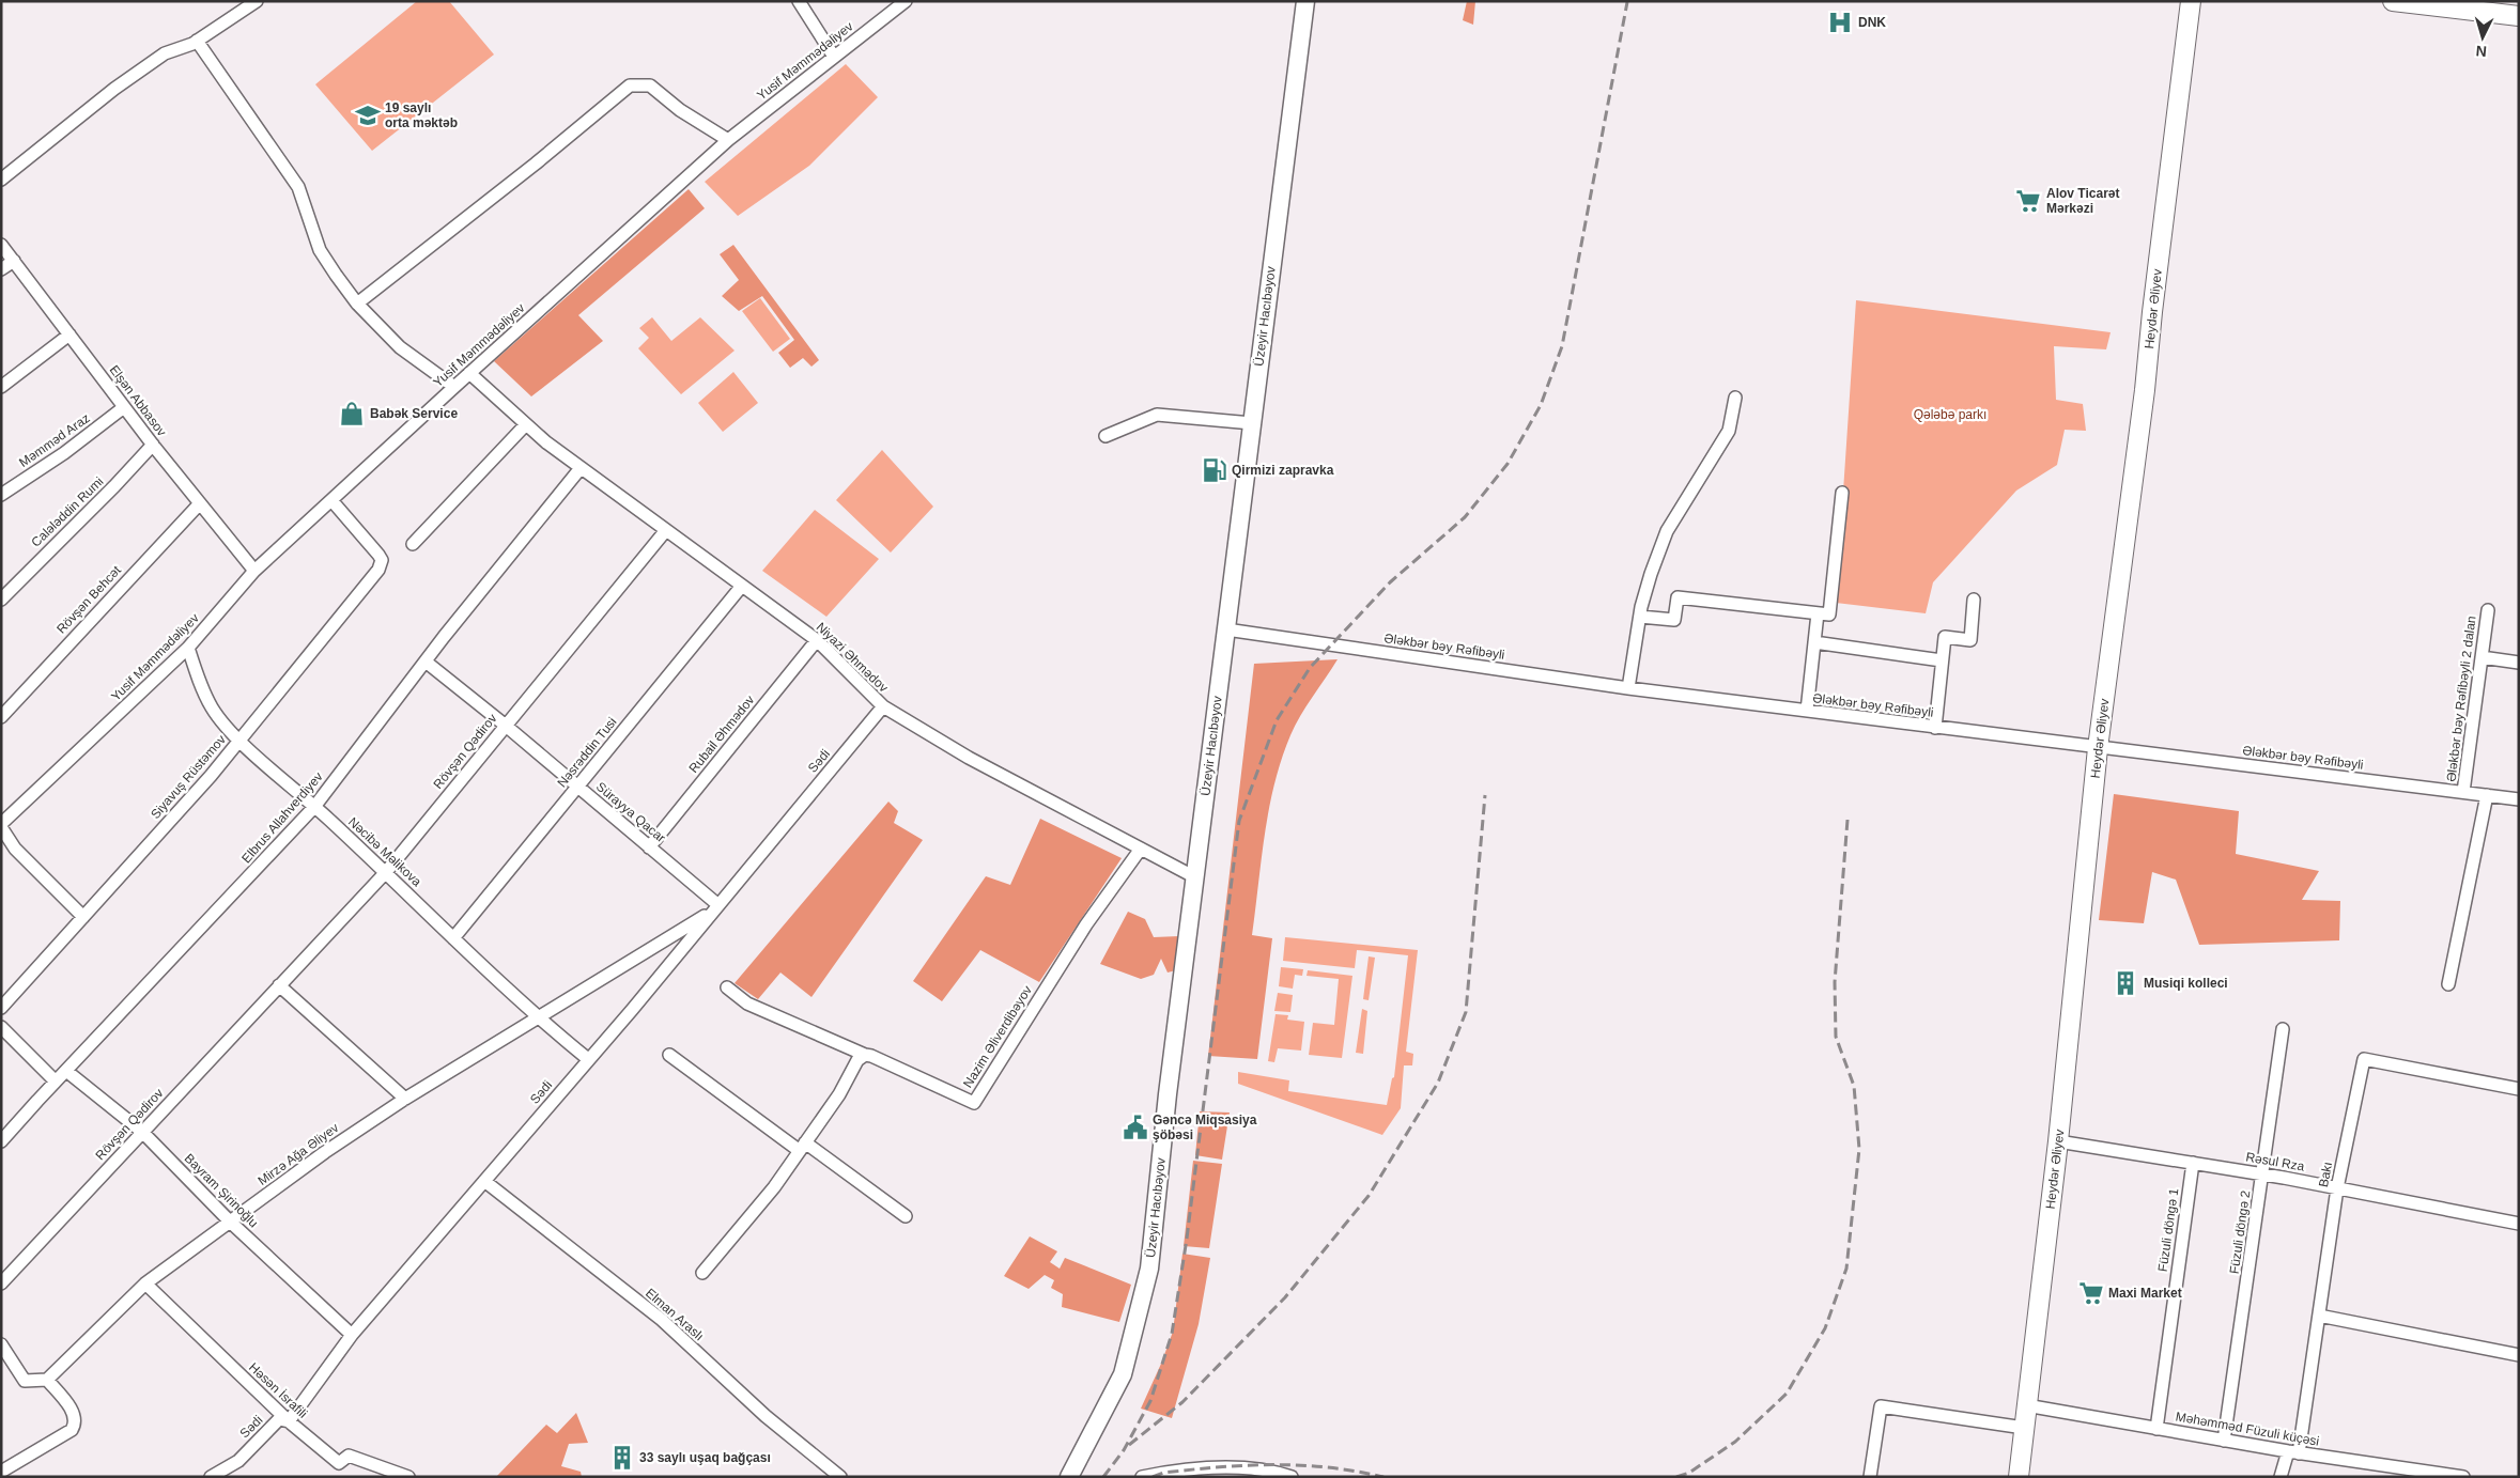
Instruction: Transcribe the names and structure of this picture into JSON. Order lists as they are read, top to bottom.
{
  "streets": {
    "main road": ["Heydər Əliyev", "Üzeyir Hacıbəyov"],
    "street": [
      "Yusif Məmmədəliyev",
      "Elşən Abbasov",
      "Məmməd Araz",
      "Calələddin Rumi",
      "Rövşən Behcət",
      "Ələkbər bəy Rəfibəyli",
      "Niyazi Əhmədov",
      "Ələkbər bəy Rəfibəyli 2 dalan",
      "Rubail Əhmədov",
      "Rövşən Qədirov",
      "Nəsrəddin Tusi",
      "Sədi",
      "Siyavuş Rüstəmov",
      "Sürayya Qacar",
      "Elbrus Allahverdiyev",
      "Nəcibə Məlikova",
      "Nazim Əliverdibəyov",
      "Mirzə Ağa Əliyev",
      "Rəsul Rza",
      "Bakı",
      "Bayram Şirinoğlu",
      "Füzuli döngə 1",
      "Füzuli döngə 2",
      "Elman Araslı",
      "Həsən İsrafili",
      "Məhəmməd Füzuli küçəsi"
    ]
  },
  "crossings": [
    ["Yusif Məmmədəliyev", "Elşən Abbasov"],
    ["Yusif Məmmədəliyev", "Niyazi Əhmədov"],
    ["Yusif Məmmədəliyev", "Siyavuş Rüstəmov"],
    ["Yusif Məmmədəliyev", "Nəcibə Məlikova"],
    ["Heydər Əliyev", "Ələkbər bəy Rəfibəyli"],
    ["Heydər Əliyev", "Rəsul Rza"],
    ["Heydər Əliyev", "Məhəmməd Füzuli küçəsi"],
    ["Üzeyir Hacıbəyov", "Ələkbər bəy Rəfibəyli"],
    ["Üzeyir Hacıbəyov", "Niyazi Əhmədov"],
    ["Elşən Abbasov", "Məmməd Araz"],
    ["Elşən Abbasov", "Calələddin Rumi"],
    ["Elşən Abbasov", "Rövşən Behcət"],
    ["Ələkbər bəy Rəfibəyli", "Ələkbər bəy Rəfibəyli 2 dalan"],
    ["Niyazi Əhmədov", "Rubail Əhmədov"],
    ["Niyazi Əhmədov", "Rövşən Qədirov"],
    ["Niyazi Əhmədov", "Nəsrəddin Tusi"],
    ["Niyazi Əhmədov", "Sədi"],
    ["Niyazi Əhmədov", "Elbrus Allahverdiyev"],
    ["Niyazi Əhmədov", "Nazim Əliverdibəyov"],
    ["Rubail Əhmədov", "Sürayya Qacar"],
    ["Rövşən Qədirov", "Sürayya Qacar"],
    ["Rövşən Qədirov", "Nəcibə Məlikova"],
    ["Rövşən Qədirov", "Bayram Şirinoğlu"],
    ["Nəsrəddin Tusi", "Sürayya Qacar"],
    ["Nəsrəddin Tusi", "Nəcibə Məlikova"],
    ["Sədi", "Sürayya Qacar"],
    ["Sədi", "Nəcibə Məlikova"],
    ["Sədi", "Mirzə Ağa Əliyev"],
    ["Sədi", "Bayram Şirinoğlu"],
    ["Sədi", "Elman Araslı"],
    ["Sədi", "Həsən İsrafili"],
    ["Siyavuş Rüstəmov", "Nəcibə Məlikova"],
    ["Sürayya Qacar", "Elbrus Allahverdiyev"],
    ["Sürayya Qacar", "Mirzə Ağa Əliyev"],
    ["Elbrus Allahverdiyev", "Nəcibə Məlikova"],
    ["Elbrus Allahverdiyev", "Bayram Şirinoğlu"],
    ["Nəcibə Məlikova", "Mirzə Ağa Əliyev"],
    ["Mirzə Ağa Əliyev", "Bayram Şirinoğlu"],
    ["Mirzə Ağa Əliyev", "Həsən İsrafili"],
    ["Rəsul Rza", "Bakı"],
    ["Rəsul Rza", "Füzuli döngə 1"],
    ["Rəsul Rza", "Füzuli döngə 2"],
    ["Bakı", "Məhəmməd Füzuli küçəsi"],
    ["Füzuli döngə 1", "Məhəmməd Füzuli küçəsi"],
    ["Füzuli döngə 2", "Məhəmməd Füzuli küçəsi"]
  ],
  "parks": ["Qələbə parkı"],
  "places": {
    "hospital": ["DNK"],
    "school or university": ["19 saylı orta məktəb"],
    "supermarket": ["Alov Ticarət Mərkəzi", "Maxi Market"],
    "shop": ["Babək Service"],
    "fuel station": ["Qirmizi zapravka"],
    "building": ["Musiqi kolleci", "33 saylı uşaq bağçası"],
    "public building": ["Gəncə Miqsasiya şöbəsi"]
  },
  "north": "bottom"
}
